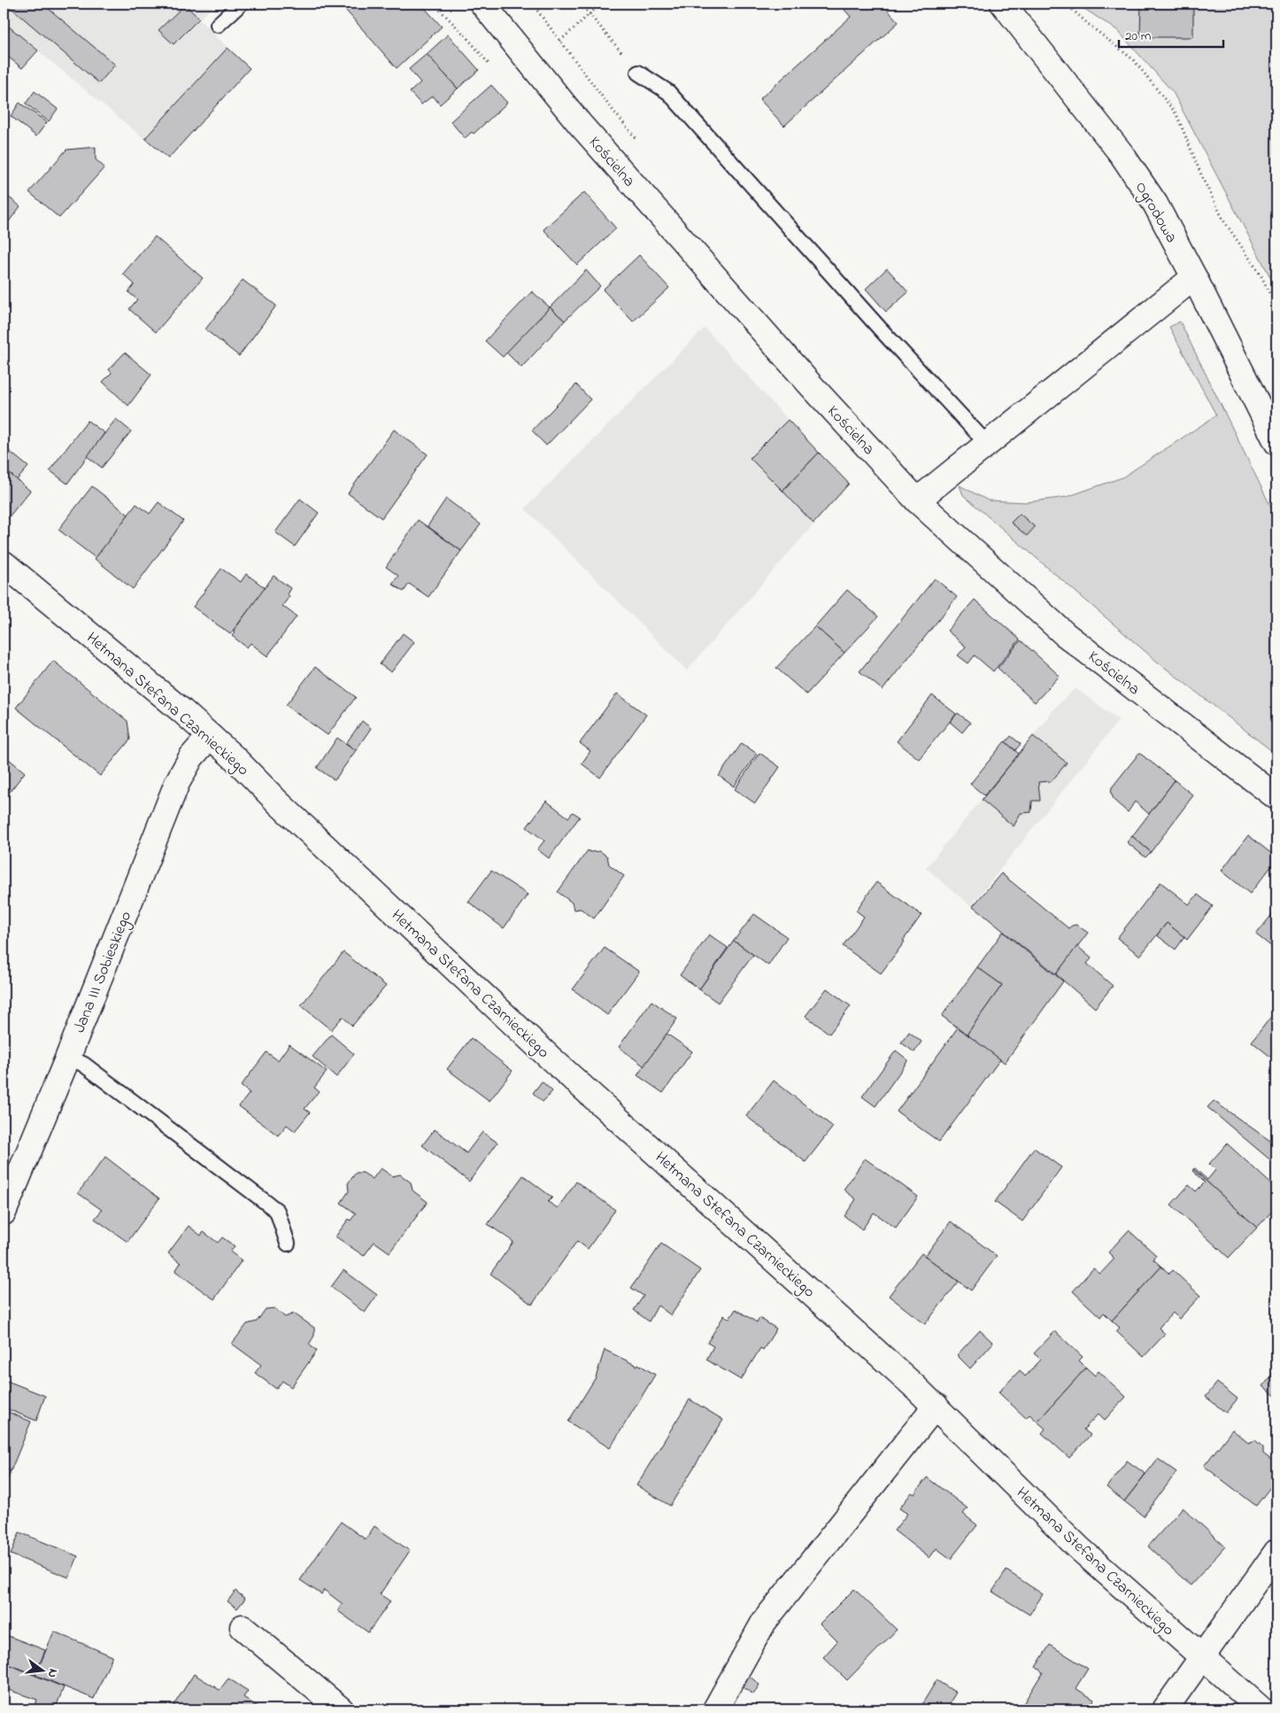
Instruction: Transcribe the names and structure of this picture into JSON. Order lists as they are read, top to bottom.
{
  "streets": {
    "street": [
      "Kościelna",
      "Ogrodowa",
      "Hetmana Stefana Czarnieckiego",
      "Jana III Sobieskiego"
    ]
  },
  "crossings": [
    ["Hetmana Stefana Czarnieckiego", "Jana III Sobieskiego"]
  ],
  "scale_bar": "20 m",
  "north": "right"
}
